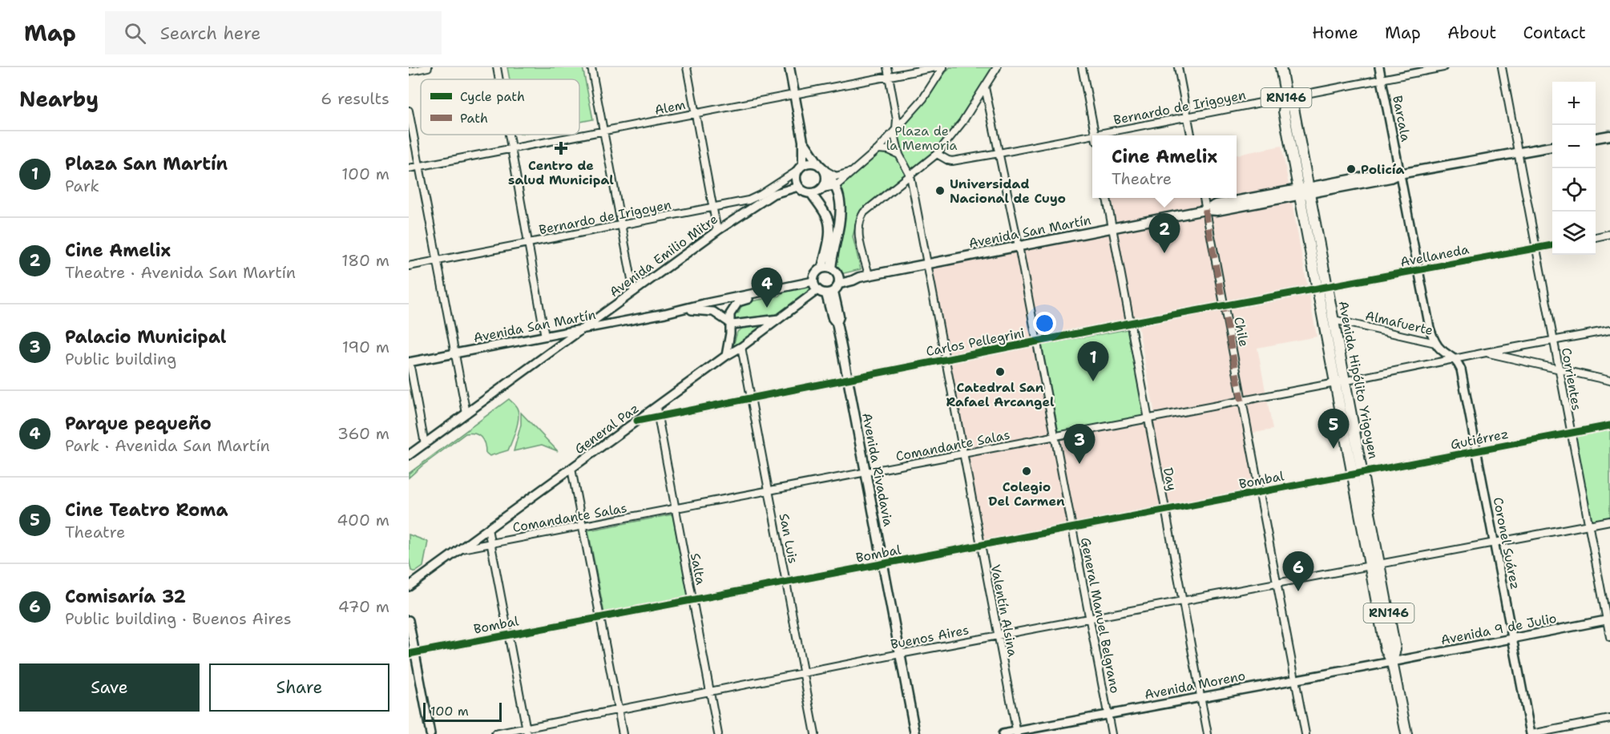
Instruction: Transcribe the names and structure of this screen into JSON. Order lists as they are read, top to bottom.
{
  "streets": {
    "highway": ["RN146", "Avenida Hipólito Yrigoyen"],
    "main road": ["Avenida San Martín", "Avenida Rivadavia"],
    "street": [
      "Alem",
      "Bernardo de Irigoyen",
      "Barcala",
      "Avenida Emilio Mitre",
      "Avellaneda",
      "Almafuerte",
      "Chile",
      "Carlos Pellegrini",
      "Corrientes",
      "General Paz",
      "Gutiérrez",
      "Comandante Salas",
      "Day",
      "Bombal",
      "San Luis",
      "Coronel Suárez",
      "Salta",
      "Valentín Alsina",
      "General Manuel Belgrano",
      "Avenida 9 de Julio",
      "Buenos Aires",
      "Avenida Moreno"
    ]
  },
  "crossings": [
    ["RN146", "Bernardo de Irigoyen"],
    ["RN146", "Avenida San Martín"],
    ["RN146", "Avenida Hipólito Yrigoyen"],
    ["Bernardo de Irigoyen", "Barcala"],
    ["Bernardo de Irigoyen", "Avenida Emilio Mitre"],
    ["Bernardo de Irigoyen", "General Manuel Belgrano"],
    ["Barcala", "Avenida San Martín"],
    ["Avenida San Martín", "Avenida Emilio Mitre"],
    ["Avenida San Martín", "Chile"],
    ["Avenida San Martín", "Corrientes"],
    ["Avenida San Martín", "Avenida Hipólito Yrigoyen"],
    ["Avenida San Martín", "General Paz"],
    ["Avenida San Martín", "Avenida Rivadavia"],
    ["Avenida San Martín", "Day"],
    ["Avenida San Martín", "Valentín Alsina"],
    ["Avenida San Martín", "General Manuel Belgrano"],
    ["Avellaneda", "Carlos Pellegrini"],
    ["Avellaneda", "Corrientes"],
    ["Avellaneda", "Avenida Hipólito Yrigoyen"],
    ["Almafuerte", "Avenida Hipólito Yrigoyen"],
    ["Almafuerte", "Comandante Salas"],
    ["Almafuerte", "Coronel Suárez"],
    ["Chile", "Carlos Pellegrini"],
    ["Chile", "Comandante Salas"],
    ["Chile", "Bombal"],
    ["Chile", "Buenos Aires"],
    ["Chile", "Avenida Moreno"],
    ["Carlos Pellegrini", "Avenida Hipólito Yrigoyen"],
    ["Carlos Pellegrini", "General Paz"],
    ["Carlos Pellegrini", "Avenida Rivadavia"],
    ["Carlos Pellegrini", "Day"],
    ["Carlos Pellegrini", "San Luis"],
    ["Carlos Pellegrini", "Salta"],
    ["Carlos Pellegrini", "Valentín Alsina"],
    ["Carlos Pellegrini", "General Manuel Belgrano"],
    ["Corrientes", "Gutiérrez"],
    ["Corrientes", "Comandante Salas"],
    ["Corrientes", "Avenida 9 de Julio"],
    ["Corrientes", "Buenos Aires"],
    ["Avenida Hipólito Yrigoyen", "Gutiérrez"],
    ["Avenida Hipólito Yrigoyen", "Comandante Salas"],
    ["Avenida Hipólito Yrigoyen", "Bombal"],
    ["Avenida Hipólito Yrigoyen", "Avenida 9 de Julio"],
    ["Avenida Hipólito Yrigoyen", "Buenos Aires"],
    ["Avenida Hipólito Yrigoyen", "Avenida Moreno"],
    ["General Paz", "Comandante Salas"],
    ["General Paz", "Avenida Rivadavia"],
    ["General Paz", "San Luis"],
    ["General Paz", "Salta"],
    ["Gutiérrez", "Bombal"],
    ["Gutiérrez", "Coronel Suárez"],
    ["Comandante Salas", "Avenida Rivadavia"],
    ["Comandante Salas", "Day"],
    ["Comandante Salas", "San Luis"],
    ["Comandante Salas", "Coronel Suárez"],
    ["Comandante Salas", "Salta"],
    ["Comandante Salas", "Valentín Alsina"],
    ["Comandante Salas", "General Manuel Belgrano"],
    ["Avenida Rivadavia", "Bombal"],
    ["Avenida Rivadavia", "Buenos Aires"],
    ["Day", "Bombal"],
    ["Day", "Buenos Aires"],
    ["Day", "Avenida Moreno"],
    ["Bombal", "San Luis"],
    ["Bombal", "Salta"],
    ["Bombal", "Valentín Alsina"],
    ["Bombal", "General Manuel Belgrano"],
    ["San Luis", "Buenos Aires"],
    ["Coronel Suárez", "Avenida 9 de Julio"],
    ["Coronel Suárez", "Buenos Aires"],
    ["Salta", "Buenos Aires"],
    ["Valentín Alsina", "Buenos Aires"],
    ["Valentín Alsina", "Avenida Moreno"],
    ["General Manuel Belgrano", "Buenos Aires"],
    ["General Manuel Belgrano", "Avenida Moreno"],
    ["Avenida 9 de Julio", "Avenida Moreno"]
  ],
  "parks": ["Plaza de la Memoria"],
  "places": {
    "health": ["Centro de salud Municipal"],
    "other": [
      "Policía",
      "Universidad Nacional de Cuyo",
      "Catedral San Rafael Arcangel",
      "Colegio Del Carmen"
    ]
  },
  "legend": ["Cycle path", "Path"],
  "scale_bar": "100 m",
  "page": {
    "header": "Map",
    "search": "Search here",
    "nav": [
      "Home",
      "Map",
      "About",
      "Contact"
    ],
    "heading": ["Nearby", "6 results"],
    "map_buttons": ["+", "−"],
    "list": [
      {
        "mark": "1",
        "name": "Plaza San Martín",
        "note": "Park",
        "value": "100 m"
      },
      {
        "mark": "2",
        "name": "Cine Amelix",
        "note": "Theatre · Avenida San Martín",
        "value": "180 m"
      },
      {
        "mark": "3",
        "name": "Palacio Municipal",
        "note": "Public building",
        "value": "190 m"
      },
      {
        "mark": "4",
        "name": "Parque pequeño",
        "note": "Park · Avenida San Martín",
        "value": "360 m"
      },
      {
        "mark": "5",
        "name": "Cine Teatro Roma",
        "note": "Theatre",
        "value": "400 m"
      },
      {
        "mark": "6",
        "name": "Comisaría 32",
        "note": "Public building · Buenos Aires",
        "value": "470 m"
      }
    ],
    "popup": ["Cine Amelix", "Theatre"],
    "pins": [
      "2",
      "4",
      "1",
      "5",
      "3",
      "6"
    ],
    "buttons": ["Save", "Share"],
    "scale": "100 m"
  }
}
